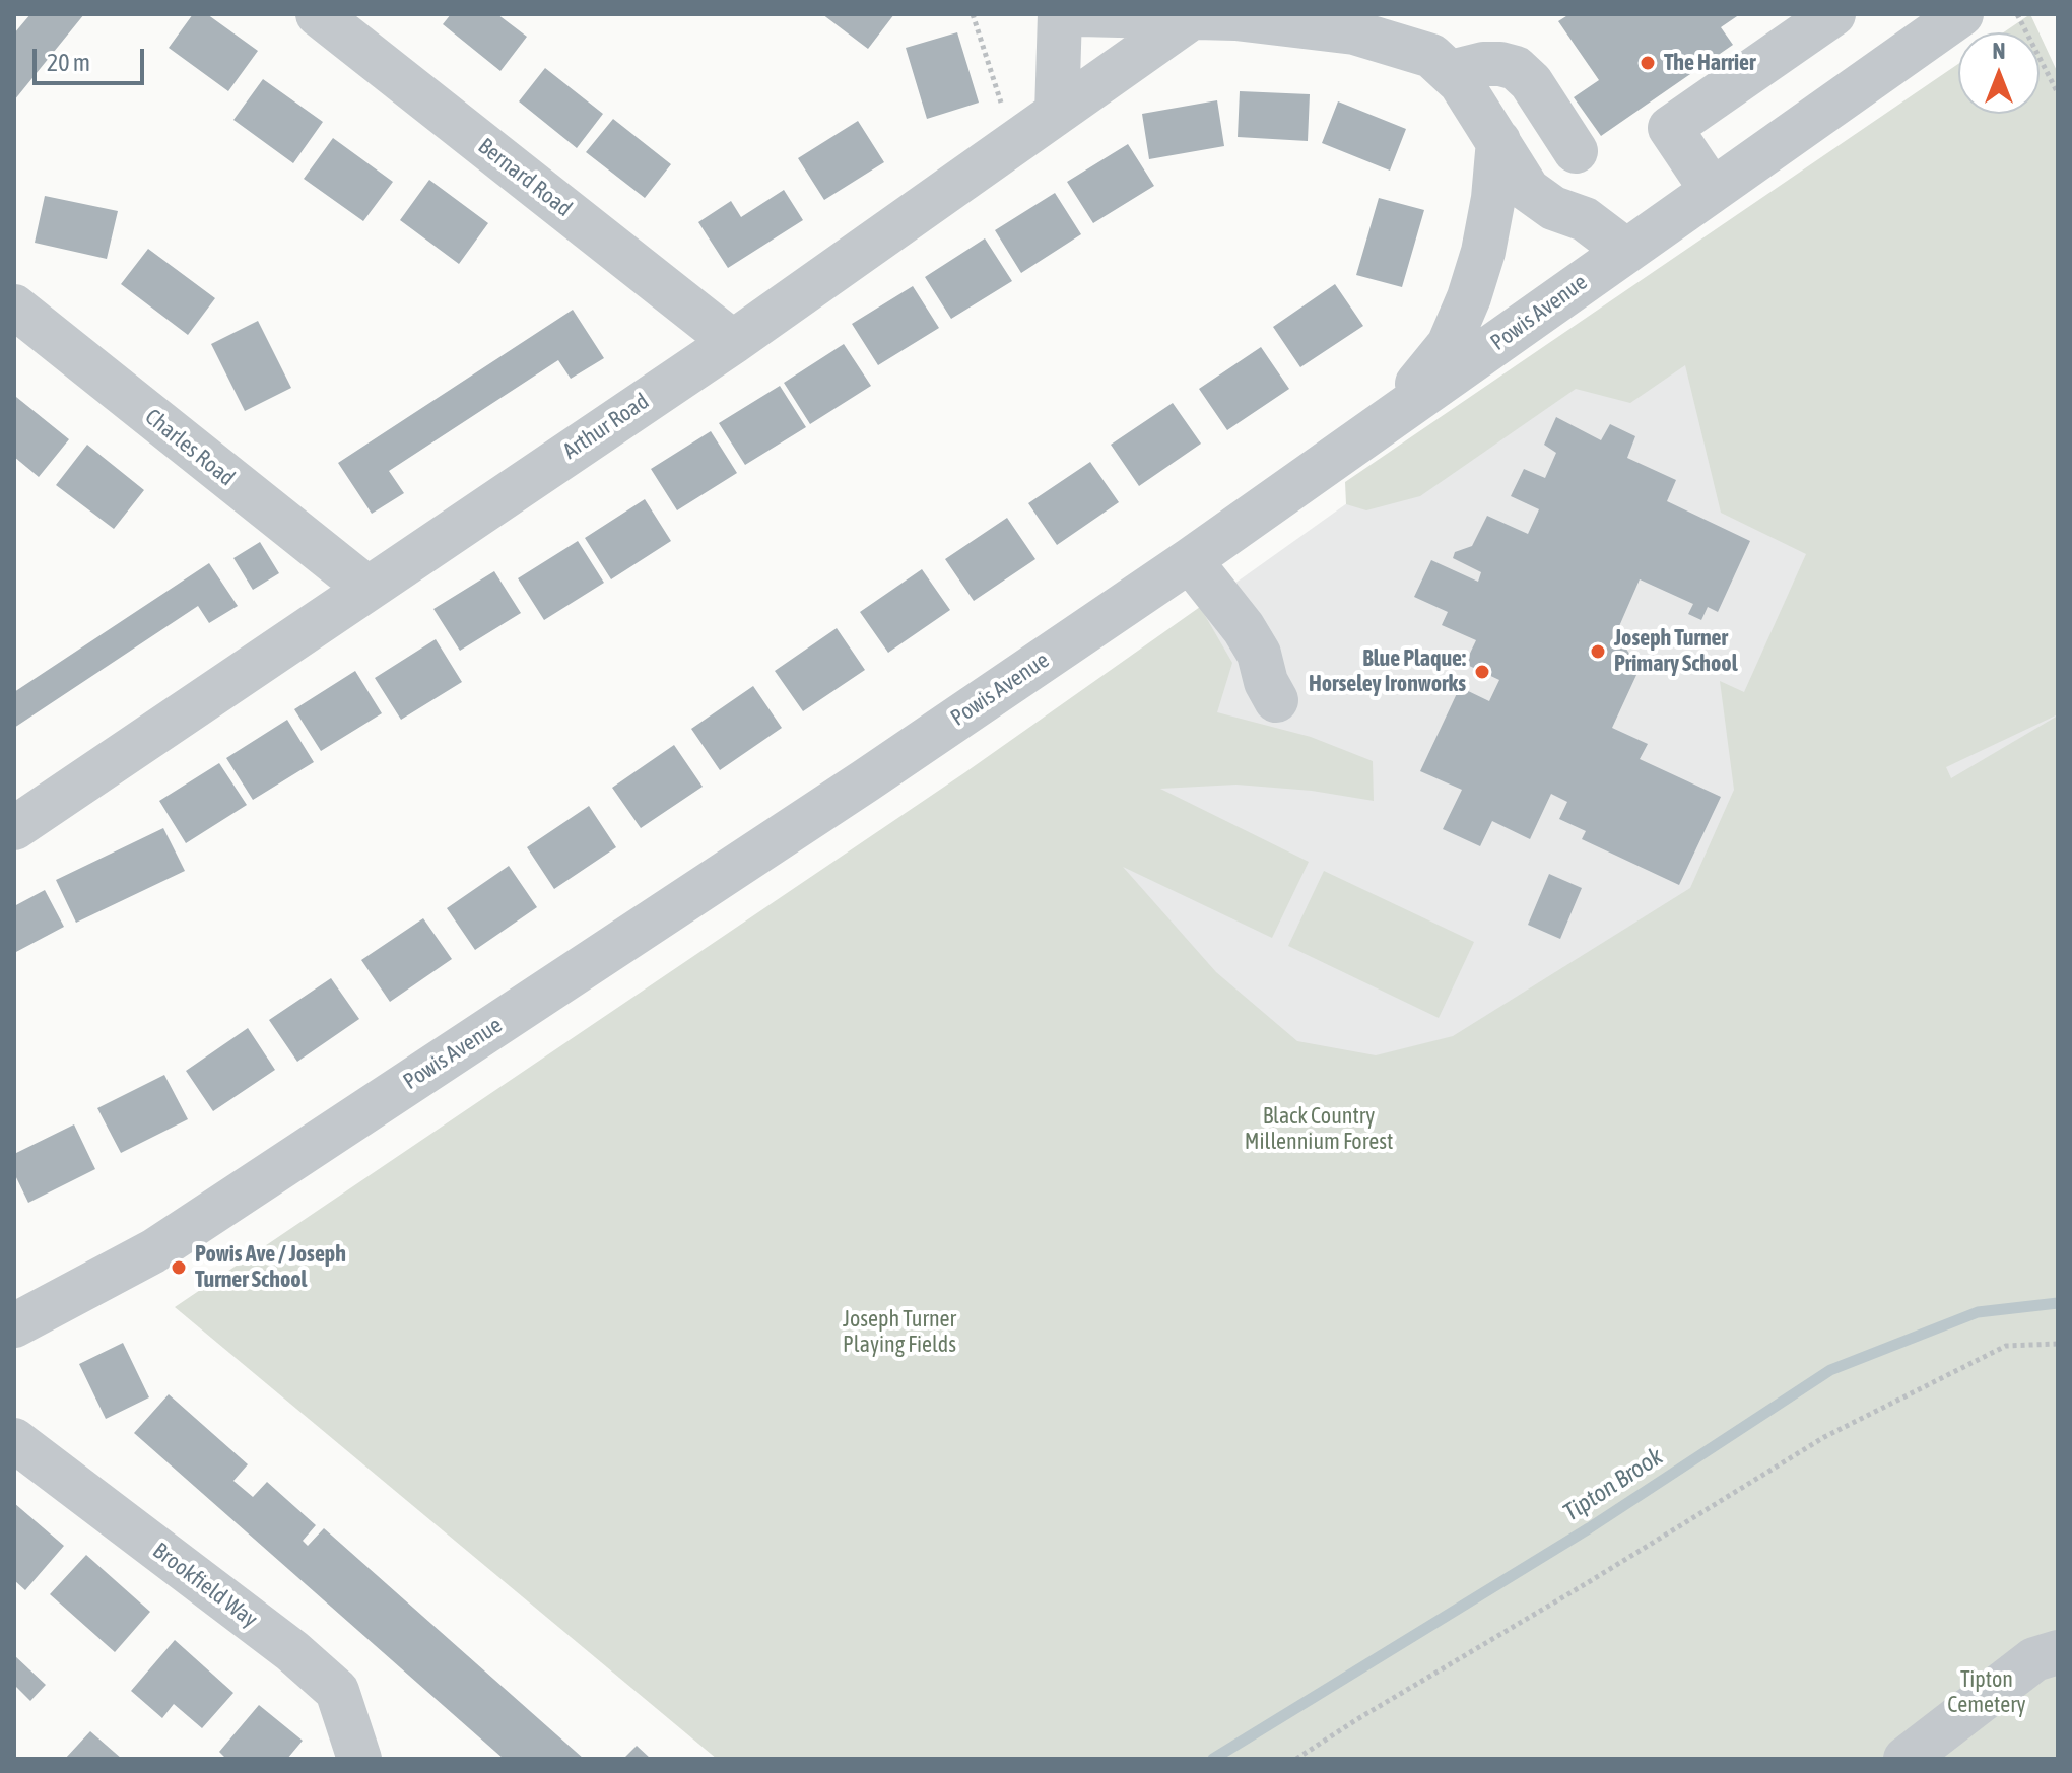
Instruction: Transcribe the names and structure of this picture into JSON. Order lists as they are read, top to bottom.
{
  "streets": {
    "street": [
      "Bernard Road",
      "Powis Avenue",
      "Arthur Road",
      "Charles Road",
      "Brookfield Way"
    ]
  },
  "crossings": [
    ["Bernard Road", "Arthur Road"],
    ["Arthur Road", "Charles Road"]
  ],
  "water": ["Tipton Brook"],
  "parks": ["Black Country Millennium Forest", "Joseph Turner Playing Fields", "Tipton Cemetery"],
  "places": [
    "The Harrier",
    "Joseph Turner Primary School",
    "Blue Plaque: Horseley Ironworks",
    "Powis Ave / Joseph Turner School"
  ],
  "scale_bar": "20 m",
  "north": "top"
}
